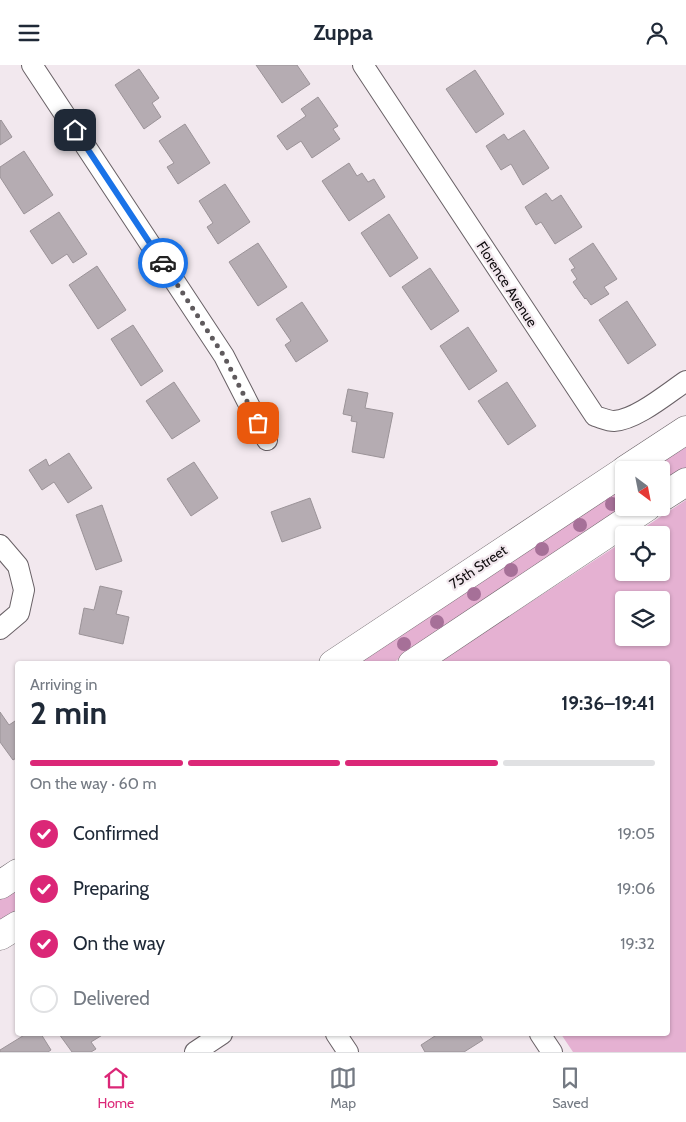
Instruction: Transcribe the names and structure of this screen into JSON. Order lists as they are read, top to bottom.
{
  "streets": {
    "main road": ["75th Street"],
    "street": ["Florence Avenue"]
  },
  "north": "bottom right",
  "page": {
    "header": "Zuppa",
    "heading": ["2 min", "Arriving in", "19:36–19:41"],
    "bar": "On the way · 60 m",
    "list": [
      ["Confirmed", "19:05"],
      ["Preparing", "19:06"],
      ["On the way", "19:32"],
      "Delivered"
    ],
    "tabs": ["Home", "Map", "Saved"]
  }
}
